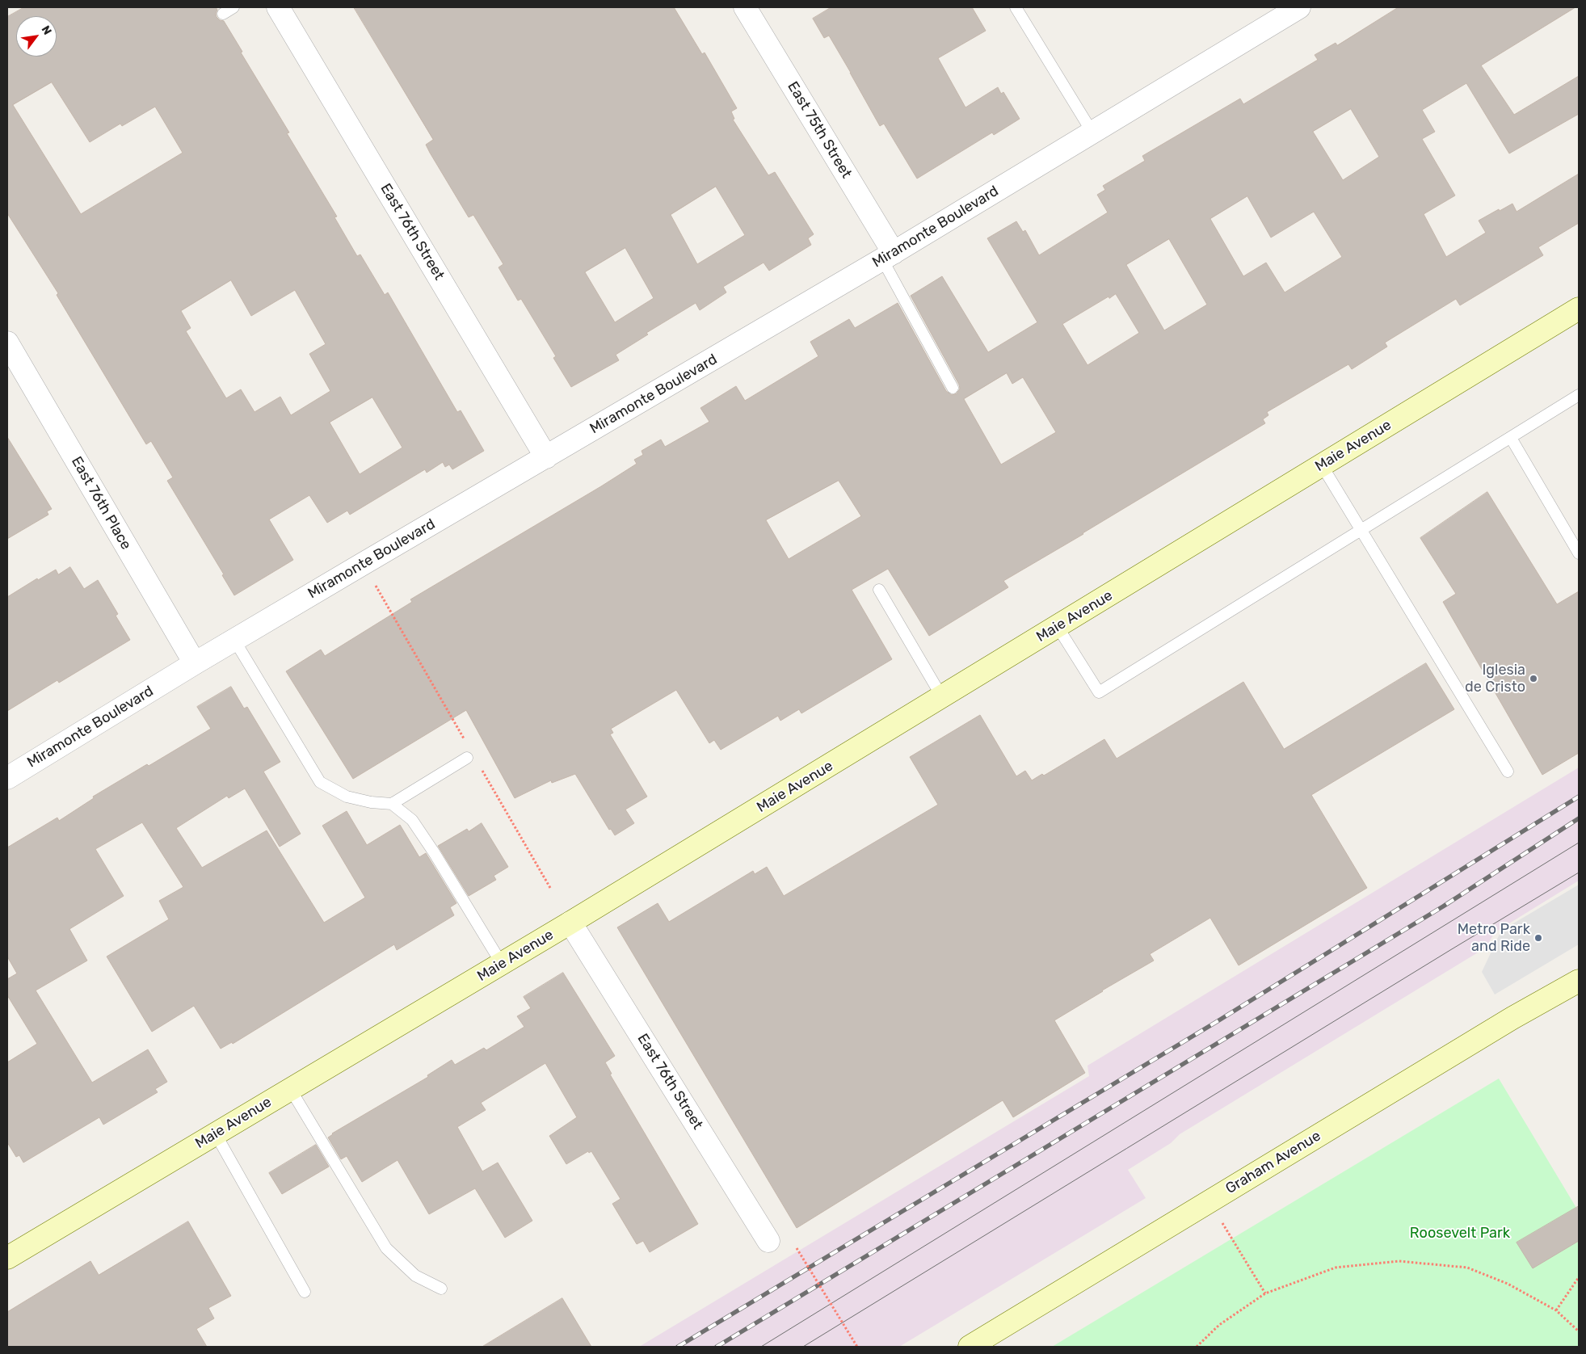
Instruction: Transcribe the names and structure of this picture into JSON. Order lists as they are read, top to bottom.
{
  "streets": {
    "street": [
      "East 75th Street",
      "Miramonte Boulevard",
      "East 76th Street",
      "Maie Avenue",
      "East 76th Place",
      "Graham Avenue"
    ]
  },
  "crossings": [
    ["East 75th Street", "Miramonte Boulevard"],
    ["Miramonte Boulevard", "East 76th Street"],
    ["Miramonte Boulevard", "East 76th Place"],
    ["East 76th Street", "Maie Avenue"]
  ],
  "parks": ["Roosevelt Park"],
  "places": ["Iglesia de Cristo", "Metro Park and Ride"],
  "north": "top right"
}
